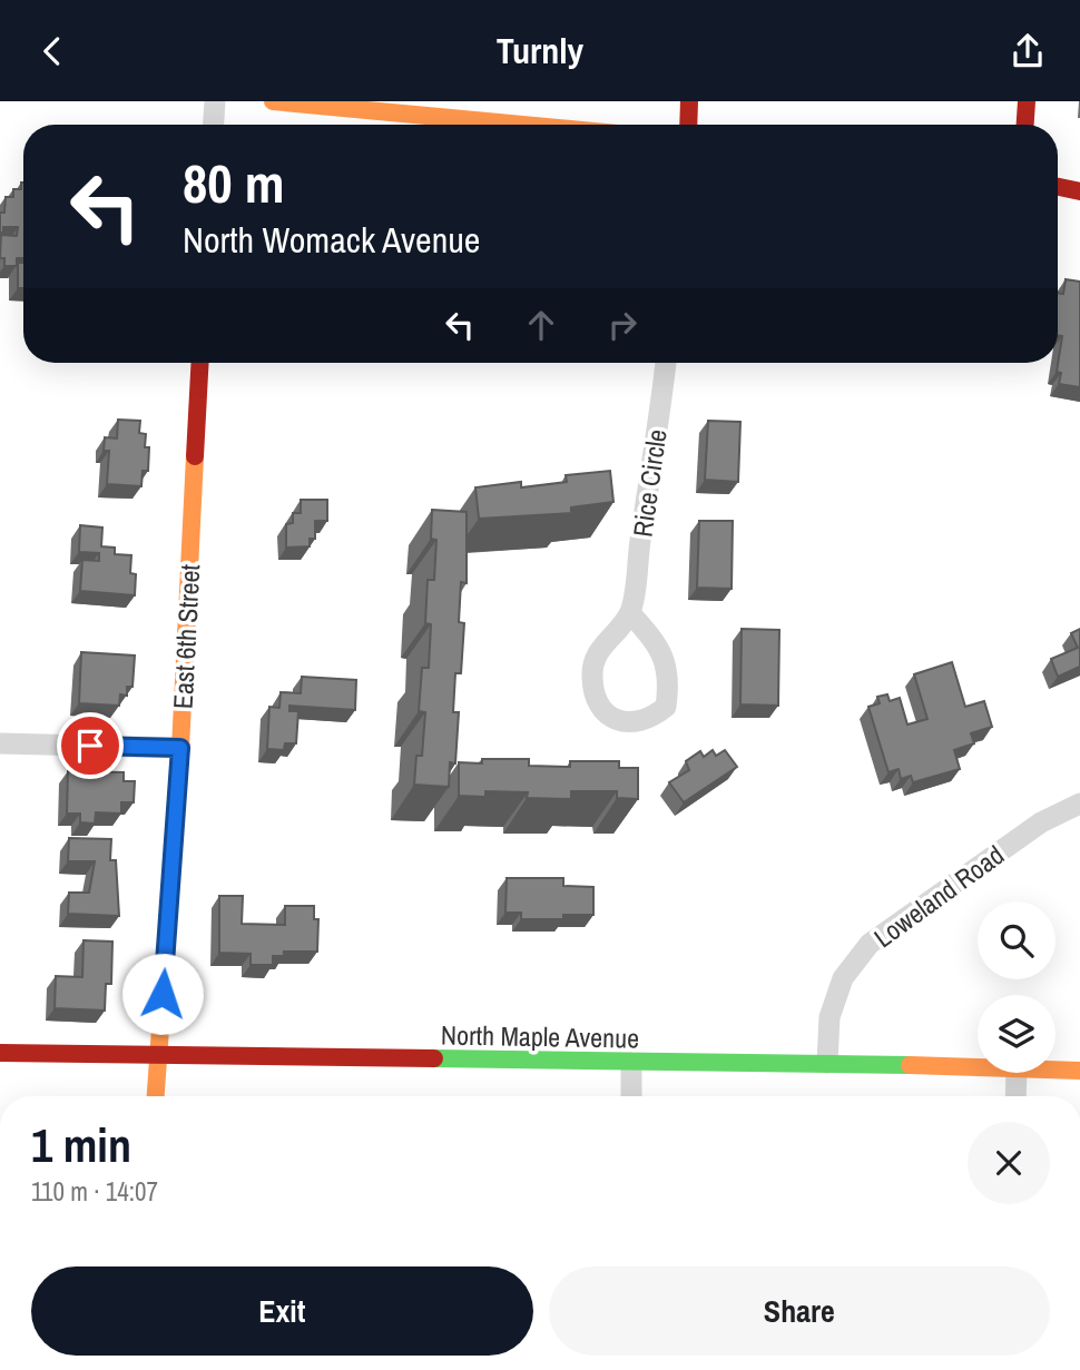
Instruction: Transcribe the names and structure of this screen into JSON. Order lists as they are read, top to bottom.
{
  "streets": {
    "street": [
      "Rice Circle",
      "East 6th Street",
      "Loweland Road",
      "North Maple Avenue"
    ]
  },
  "crossings": [
    ["East 6th Street", "North Maple Avenue"],
    ["Loweland Road", "North Maple Avenue"]
  ],
  "page": {
    "header": "Turnly",
    "turn": ["80 m", "North Womack Avenue"],
    "heading": ["1 min", "110 m · 14:07"],
    "buttons": ["Exit", "Share"]
  }
}
